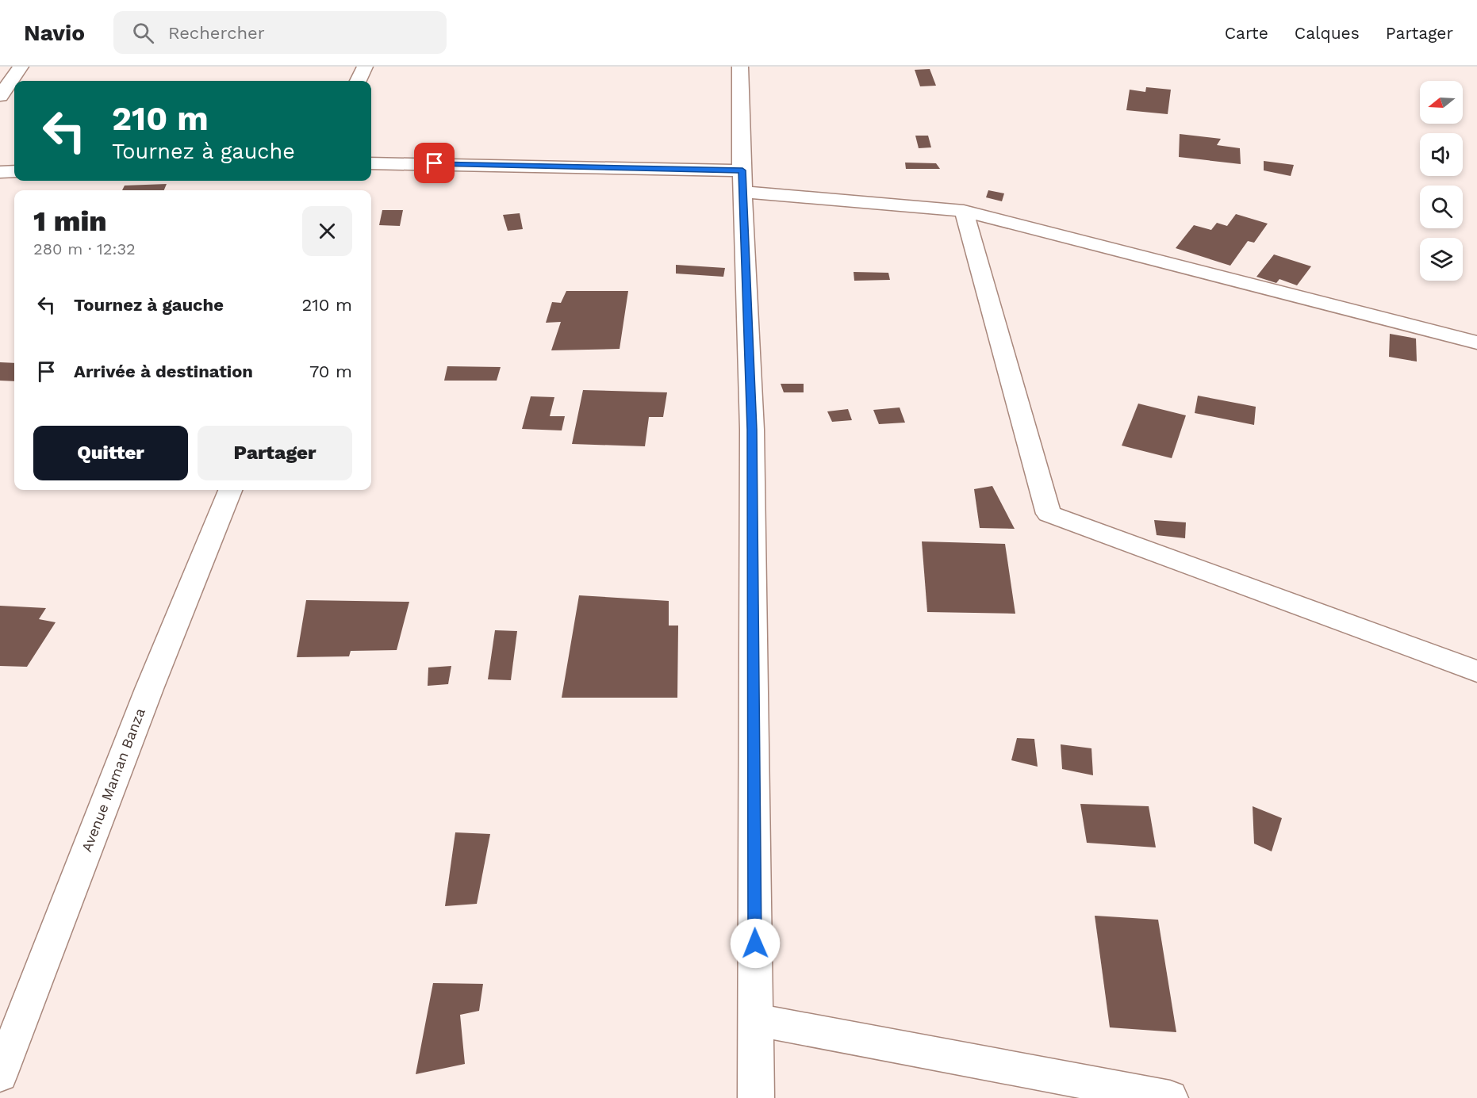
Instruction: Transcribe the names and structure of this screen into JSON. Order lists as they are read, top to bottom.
{
  "streets": {
    "street": ["Avenue Maman Banza"]
  },
  "north": "left",
  "page": {
    "header": "Navio",
    "search": "Rechercher",
    "nav": ["Carte", "Calques", "Partager"],
    "turn": ["210 m", "Tournez à gauche"],
    "heading": ["1 min", "280 m · 12:32"],
    "list": [
      {
        "name": "Tournez à gauche",
        "value": "210 m"
      },
      {
        "name": "Arrivée à destination",
        "value": "70 m"
      }
    ],
    "buttons": ["Quitter", "Partager"]
  }
}
